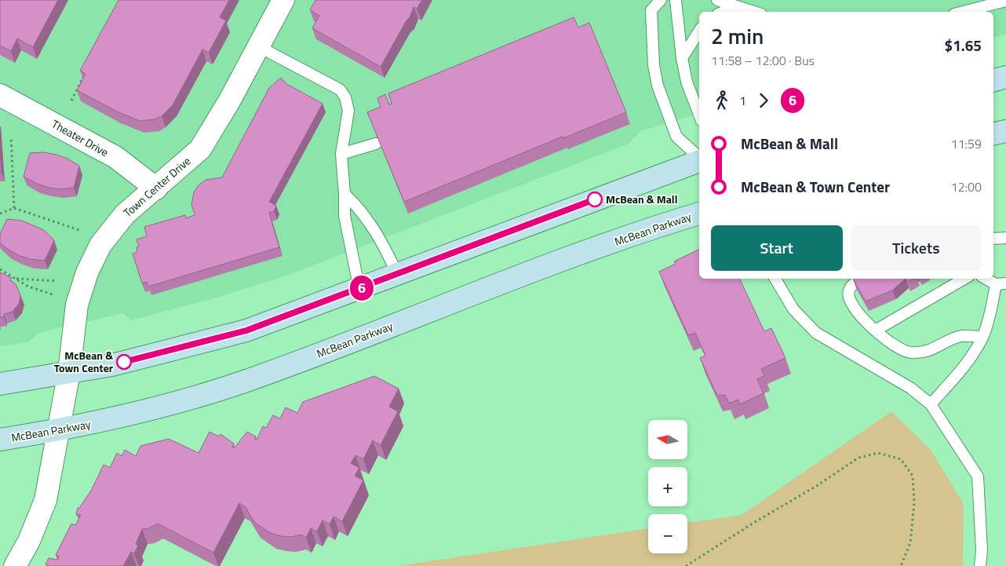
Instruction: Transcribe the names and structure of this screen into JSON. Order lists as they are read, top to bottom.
{
  "streets": {
    "main road": ["McBean Parkway"],
    "street": ["Theater Drive", "Town Center Drive"]
  },
  "crossings": [
    ["Theater Drive", "Town Center Drive"],
    ["Town Center Drive", "McBean Parkway"]
  ],
  "places": ["McBean & Mall", "McBean & Town Center"],
  "lines": ["bus line 6"],
  "north": "left",
  "page": {
    "on_map": "6",
    "heading": ["2 min", "11:58 – 12:00 · Bus", "$1.65"],
    "legs": ["1", "6"],
    "list": [
      {
        "name": "McBean & Mall",
        "value": "11:59"
      },
      {
        "name": "McBean & Town Center",
        "value": "12:00"
      }
    ],
    "buttons": ["Start", "Tickets"],
    "map_buttons": ["+", "−"]
  }
}
